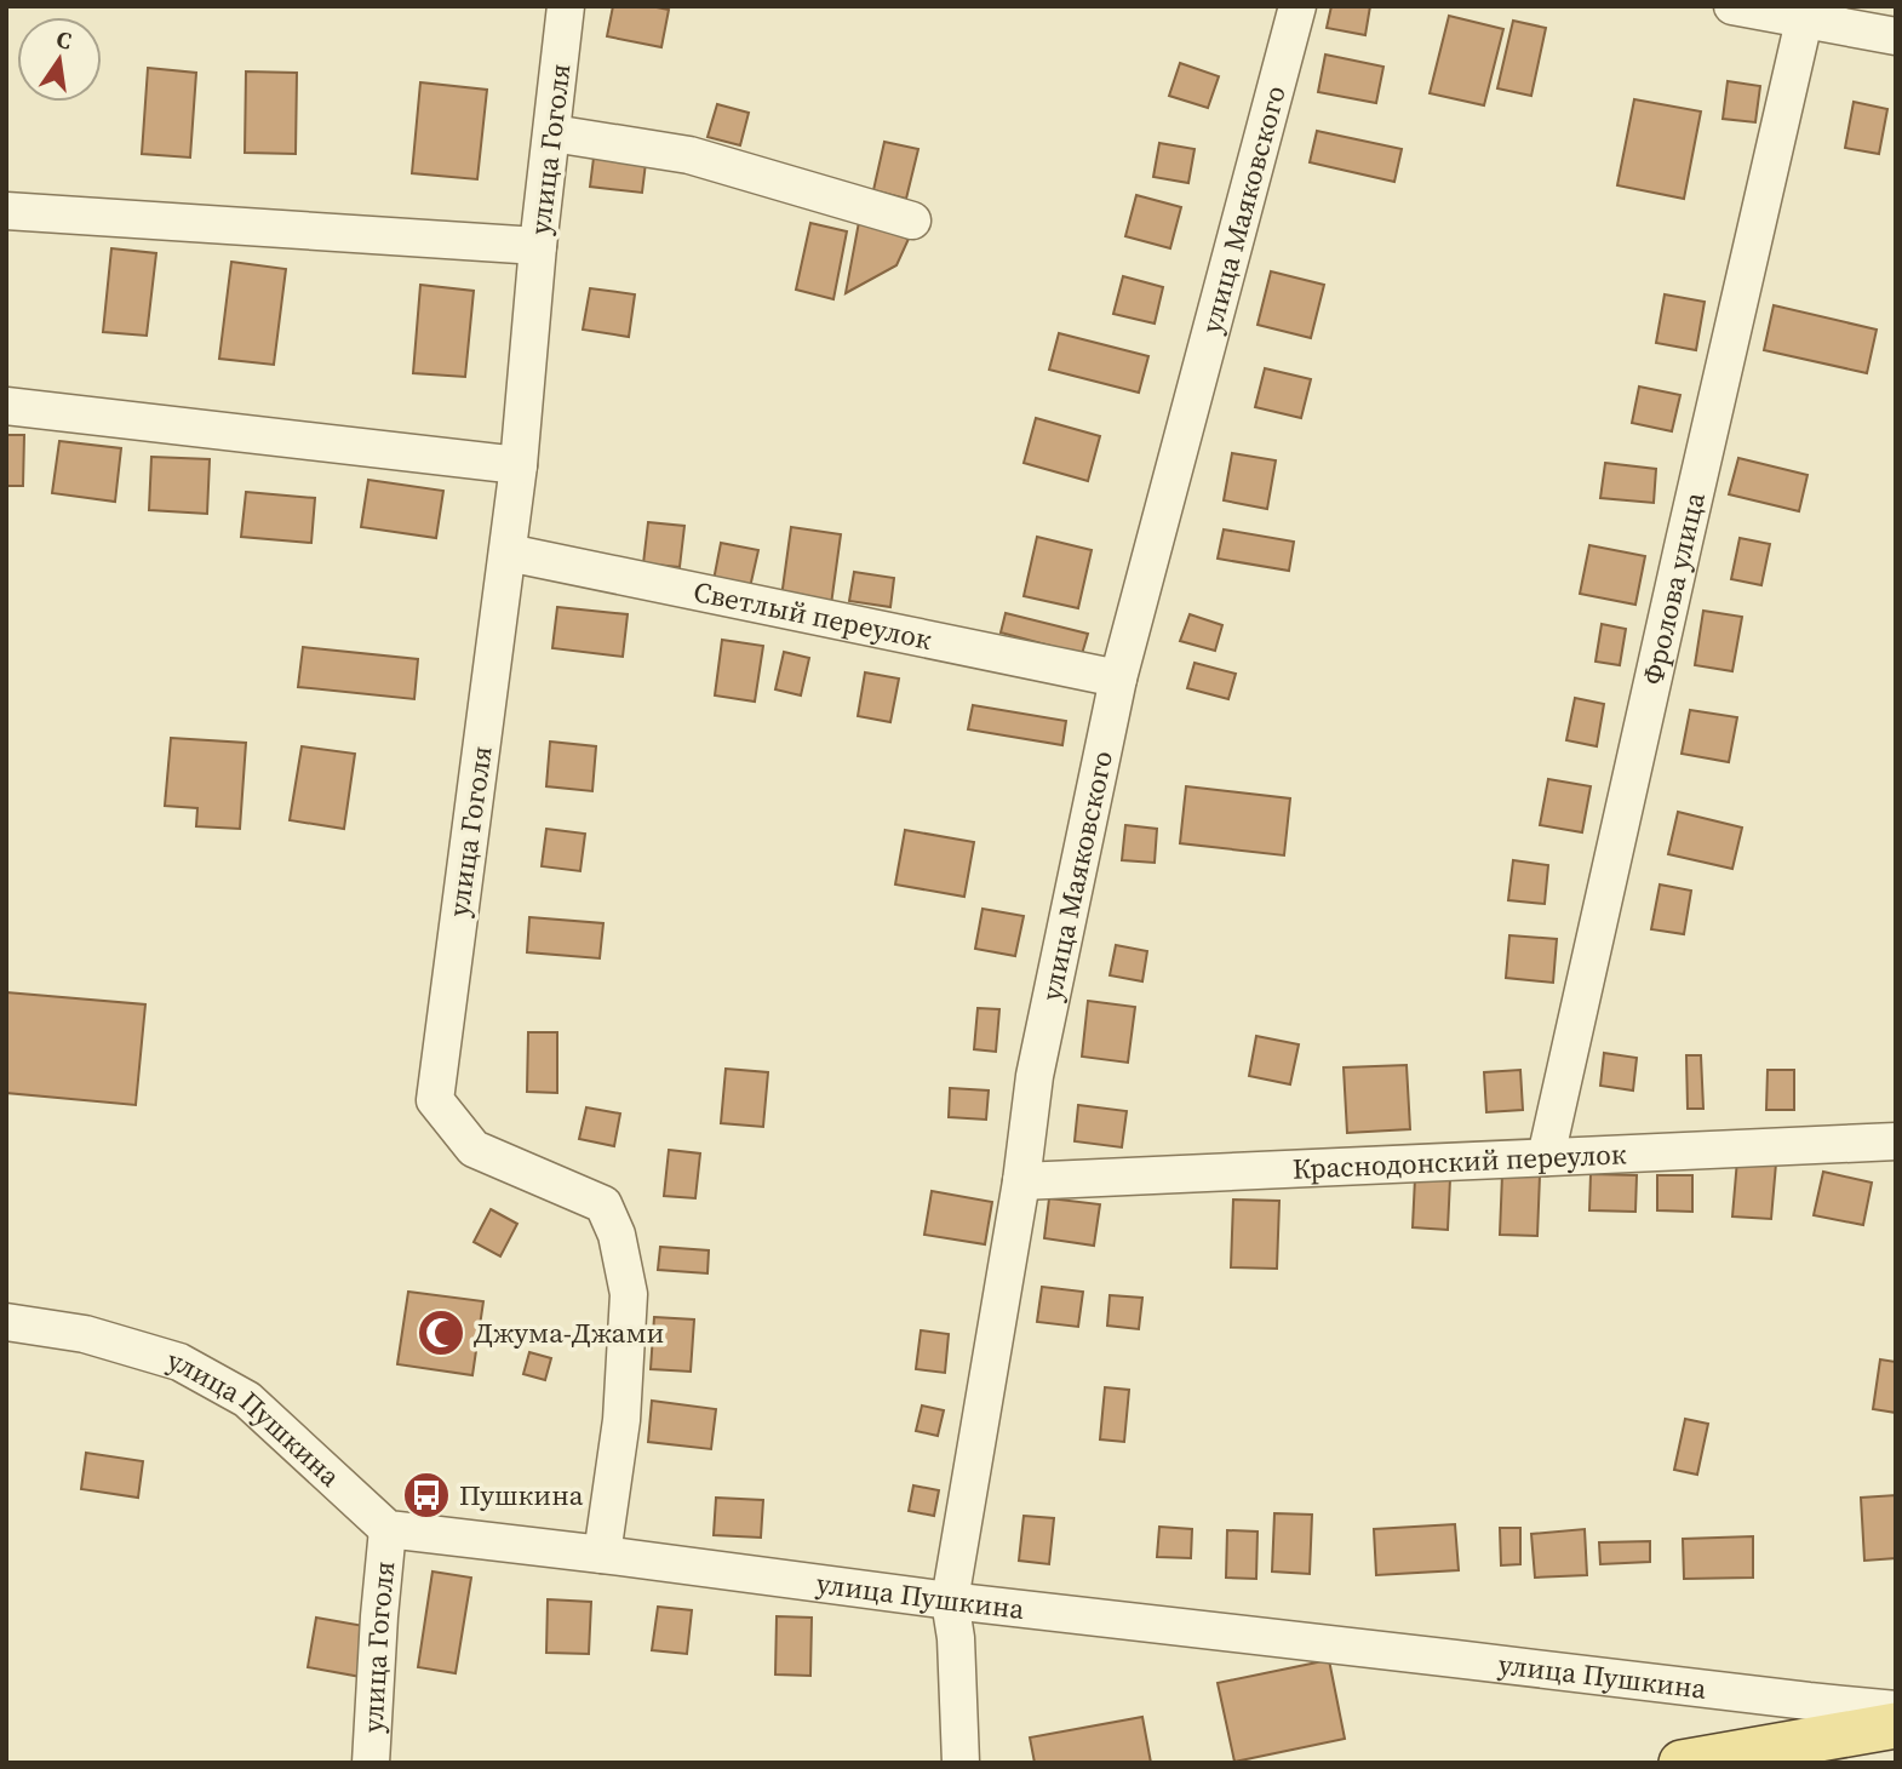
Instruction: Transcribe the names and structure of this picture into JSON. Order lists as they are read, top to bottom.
{
  "streets": {
    "street": [
      "улица Гоголя",
      "улица Маяковского",
      "Фролова улица",
      "Светлый переулок",
      "Краснодонский переулок",
      "улица Пушкина"
    ]
  },
  "crossings": [
    ["улица Гоголя", "Светлый переулок"],
    ["улица Гоголя", "улица Пушкина"],
    ["улица Маяковского", "Светлый переулок"],
    ["улица Маяковского", "Краснодонский переулок"],
    ["улица Маяковского", "улица Пушкина"],
    ["Фролова улица", "Краснодонский переулок"]
  ],
  "places": {
    "mosque": ["Джума-Джами"],
    "bus stop": ["Пушкина"]
  },
  "north": "top"
}
